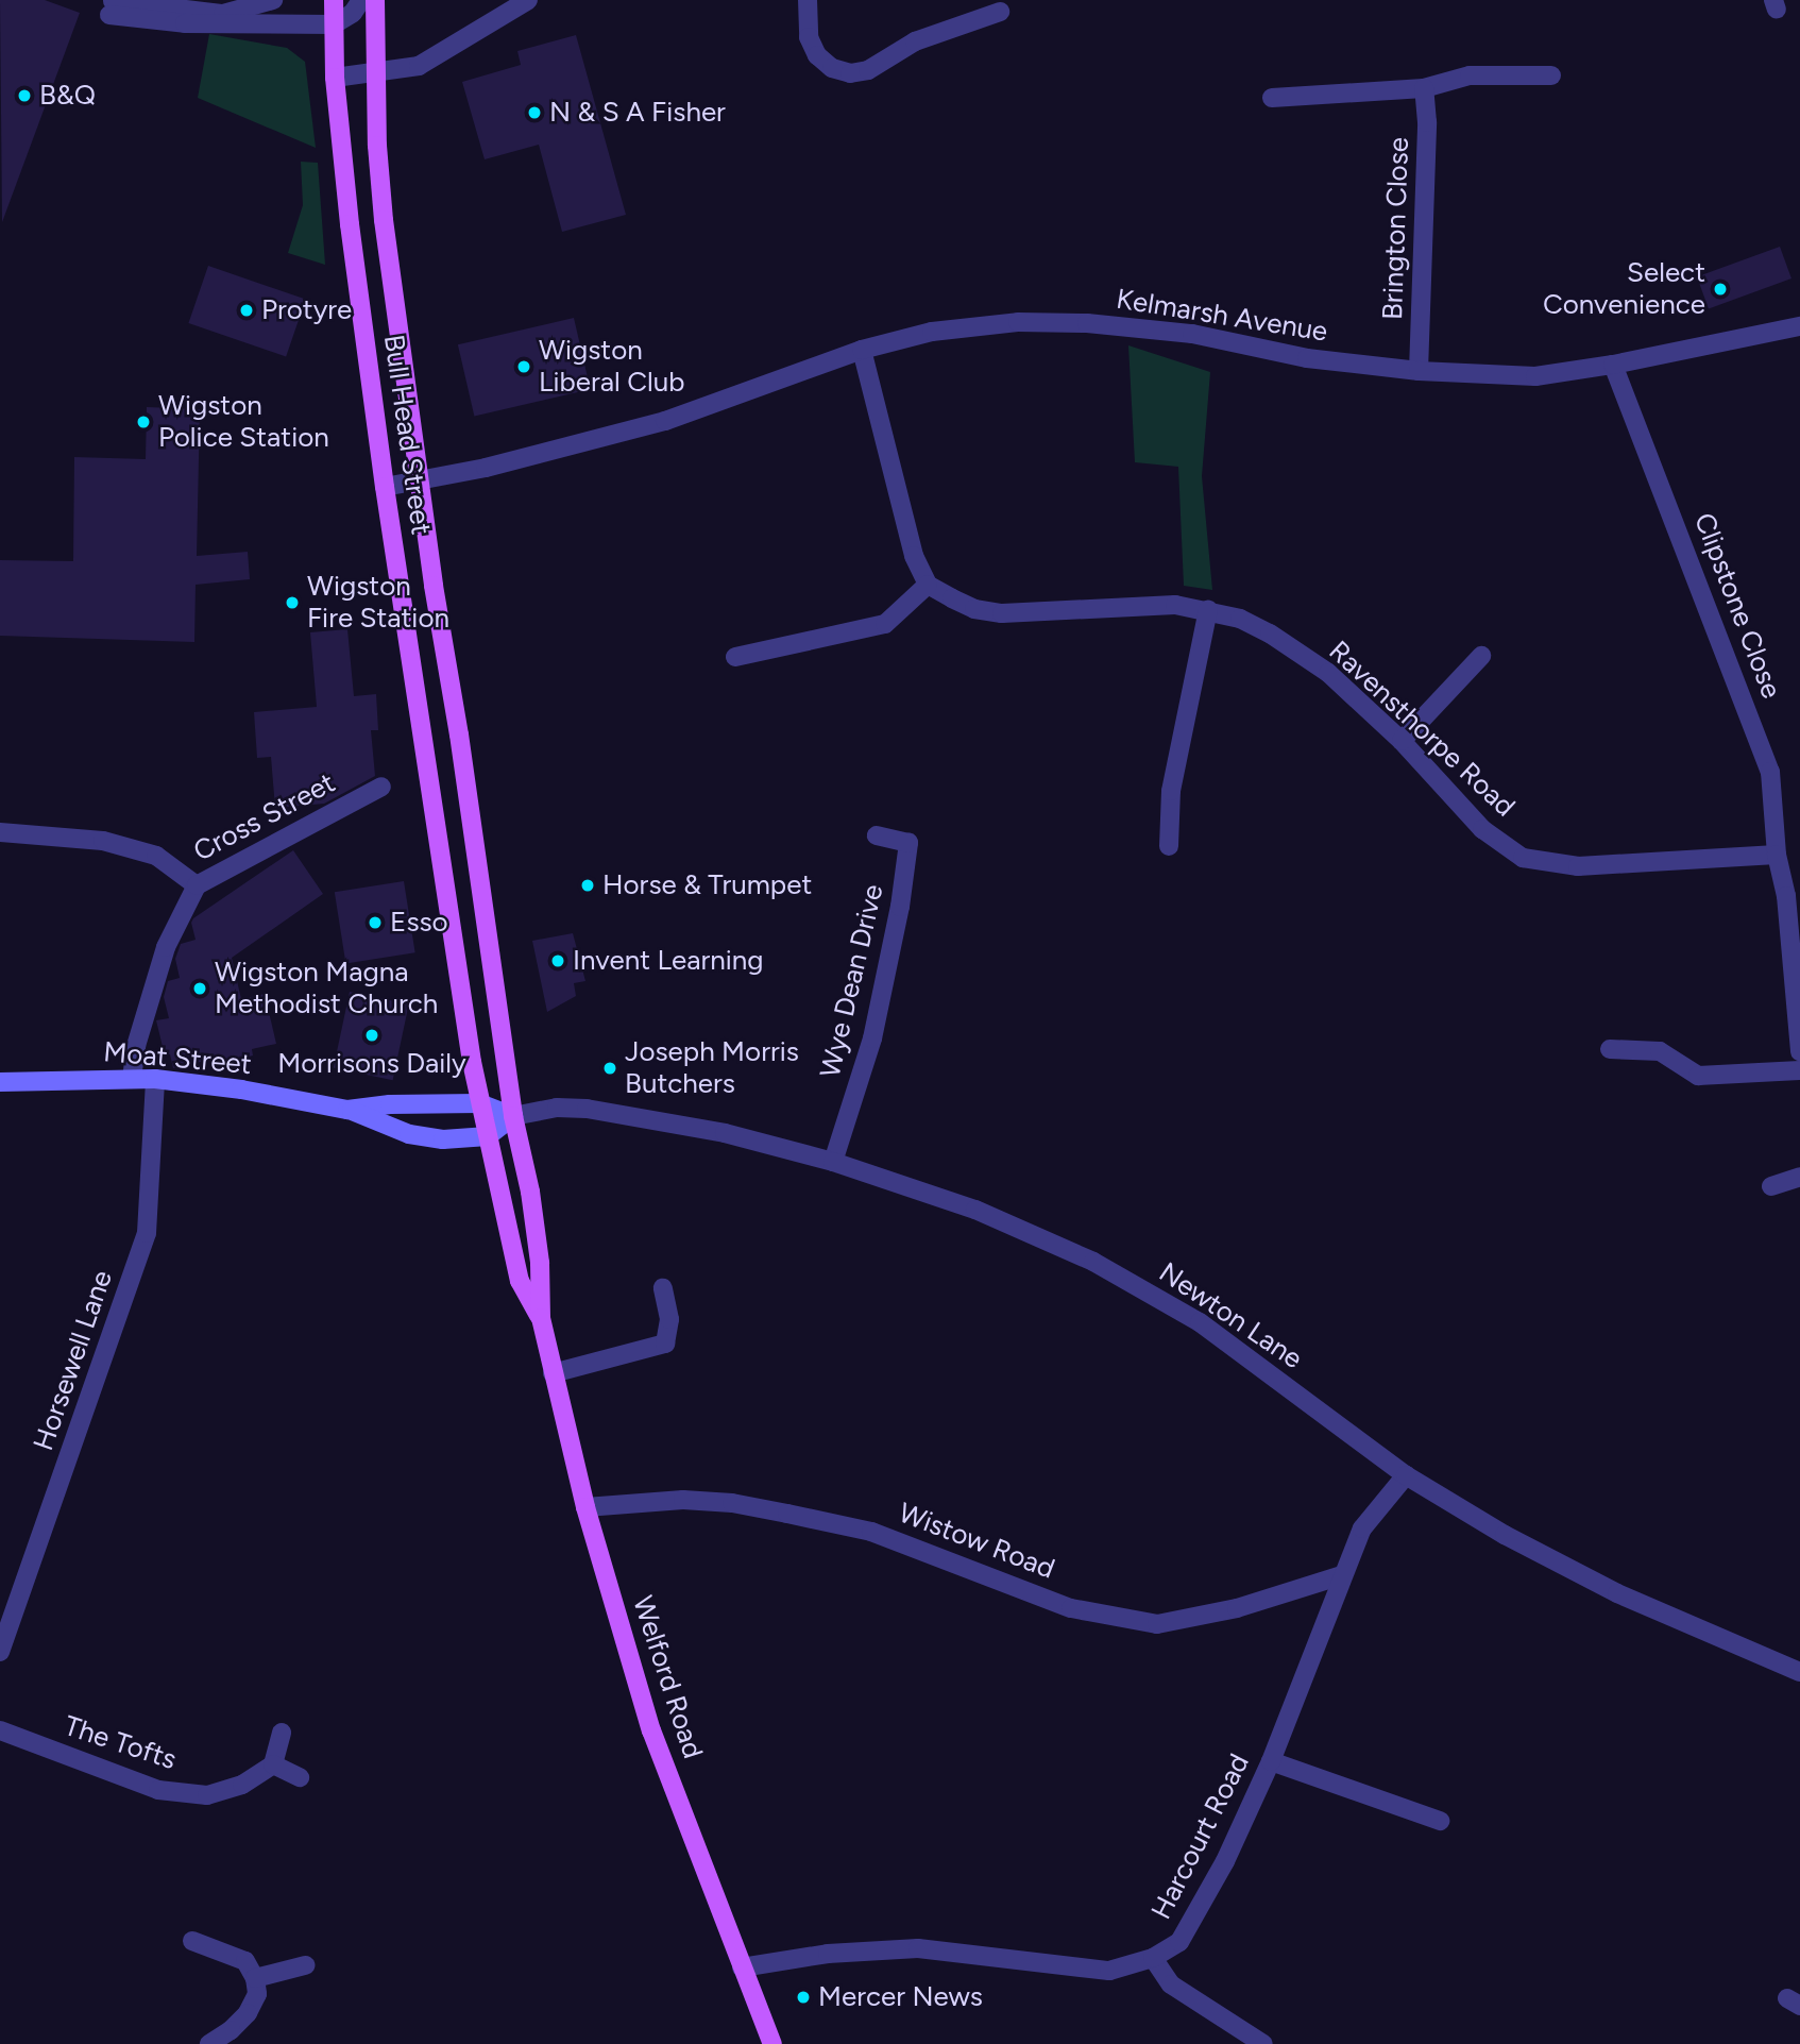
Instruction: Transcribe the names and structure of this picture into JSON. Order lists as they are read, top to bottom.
{
  "streets": {
    "main road": ["Bull Head Street", "Moat Street", "Welford Road"],
    "street": [
      "Brington Close",
      "Kelmarsh Avenue",
      "Clipstone Close",
      "Ravensthorpe Road",
      "Cross Street",
      "Wye Dean Drive",
      "Newton Lane",
      "Horsewell Lane",
      "Wistow Road",
      "The Tofts",
      "Harcourt Road"
    ]
  },
  "crossings": [
    ["Brington Close", "Kelmarsh Avenue"],
    ["Kelmarsh Avenue", "Bull Head Street"],
    ["Kelmarsh Avenue", "Clipstone Close"],
    ["Bull Head Street", "Moat Street"],
    ["Bull Head Street", "Newton Lane"],
    ["Bull Head Street", "Welford Road"],
    ["Clipstone Close", "Ravensthorpe Road"],
    ["Cross Street", "Moat Street"],
    ["Wye Dean Drive", "Newton Lane"],
    ["Moat Street", "Newton Lane"],
    ["Moat Street", "Horsewell Lane"],
    ["Moat Street", "Welford Road"],
    ["Newton Lane", "Welford Road"],
    ["Newton Lane", "Harcourt Road"],
    ["Wistow Road", "Welford Road"],
    ["Wistow Road", "Harcourt Road"],
    ["Welford Road", "Harcourt Road"]
  ],
  "places": [
    "B&Q",
    "N & S A Fisher",
    "Select Convenience",
    "Protyre",
    "Wigston Liberal Club",
    "Wigston Police Station",
    "Wigston Fire Station",
    "Horse & Trumpet",
    "Esso",
    "Invent Learning",
    "Wigston Magna Methodist Church",
    "Morrisons Daily",
    "Joseph Morris Butchers",
    "Mercer News"
  ]
}
